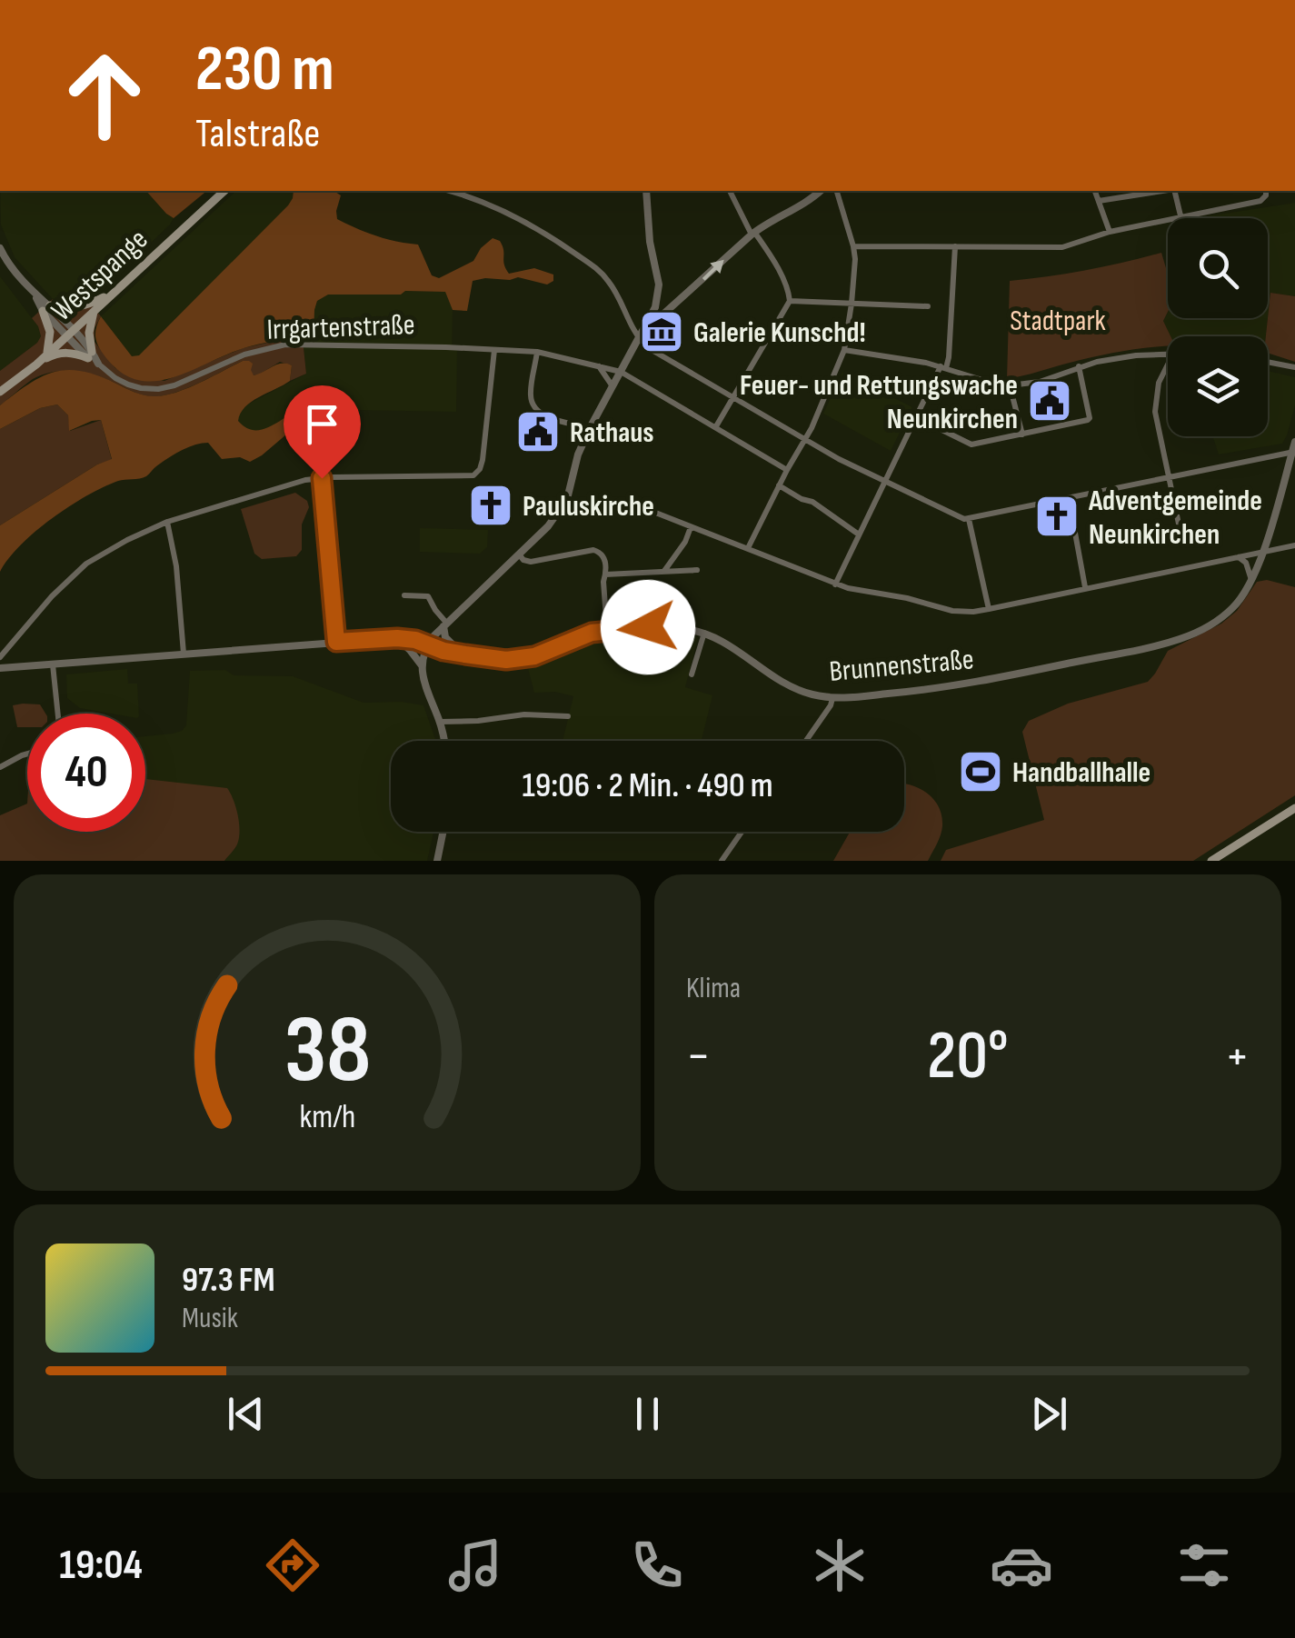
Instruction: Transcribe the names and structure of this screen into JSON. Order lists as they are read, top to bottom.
{
  "streets": {
    "main road": ["Westspange"],
    "street": ["Irrgartenstraße", "Brunnenstraße"]
  },
  "crossings": [
    ["Westspange", "Irrgartenstraße"]
  ],
  "parks": ["Stadtpark"],
  "places": {
    "museum": ["Galerie Kunschd!"],
    "public building": ["Feuer- und Rettungswache Neunkirchen", "Rathaus"],
    "church": ["Pauluskirche", "Adventgemeinde Neunkirchen"],
    "sports": ["Handballhalle"]
  },
  "page": {
    "turn": ["230 m", "Talstraße"],
    "limit": "40",
    "trip": "19:06 · 2 Min. · 490 m",
    "tile": "Klima",
    "heat": ["−", "20°", "+"],
    "song": ["97.3 FM", "Musik"],
    "tabs": "19:04",
    "gauge": ["38", "km/h"]
  }
}
